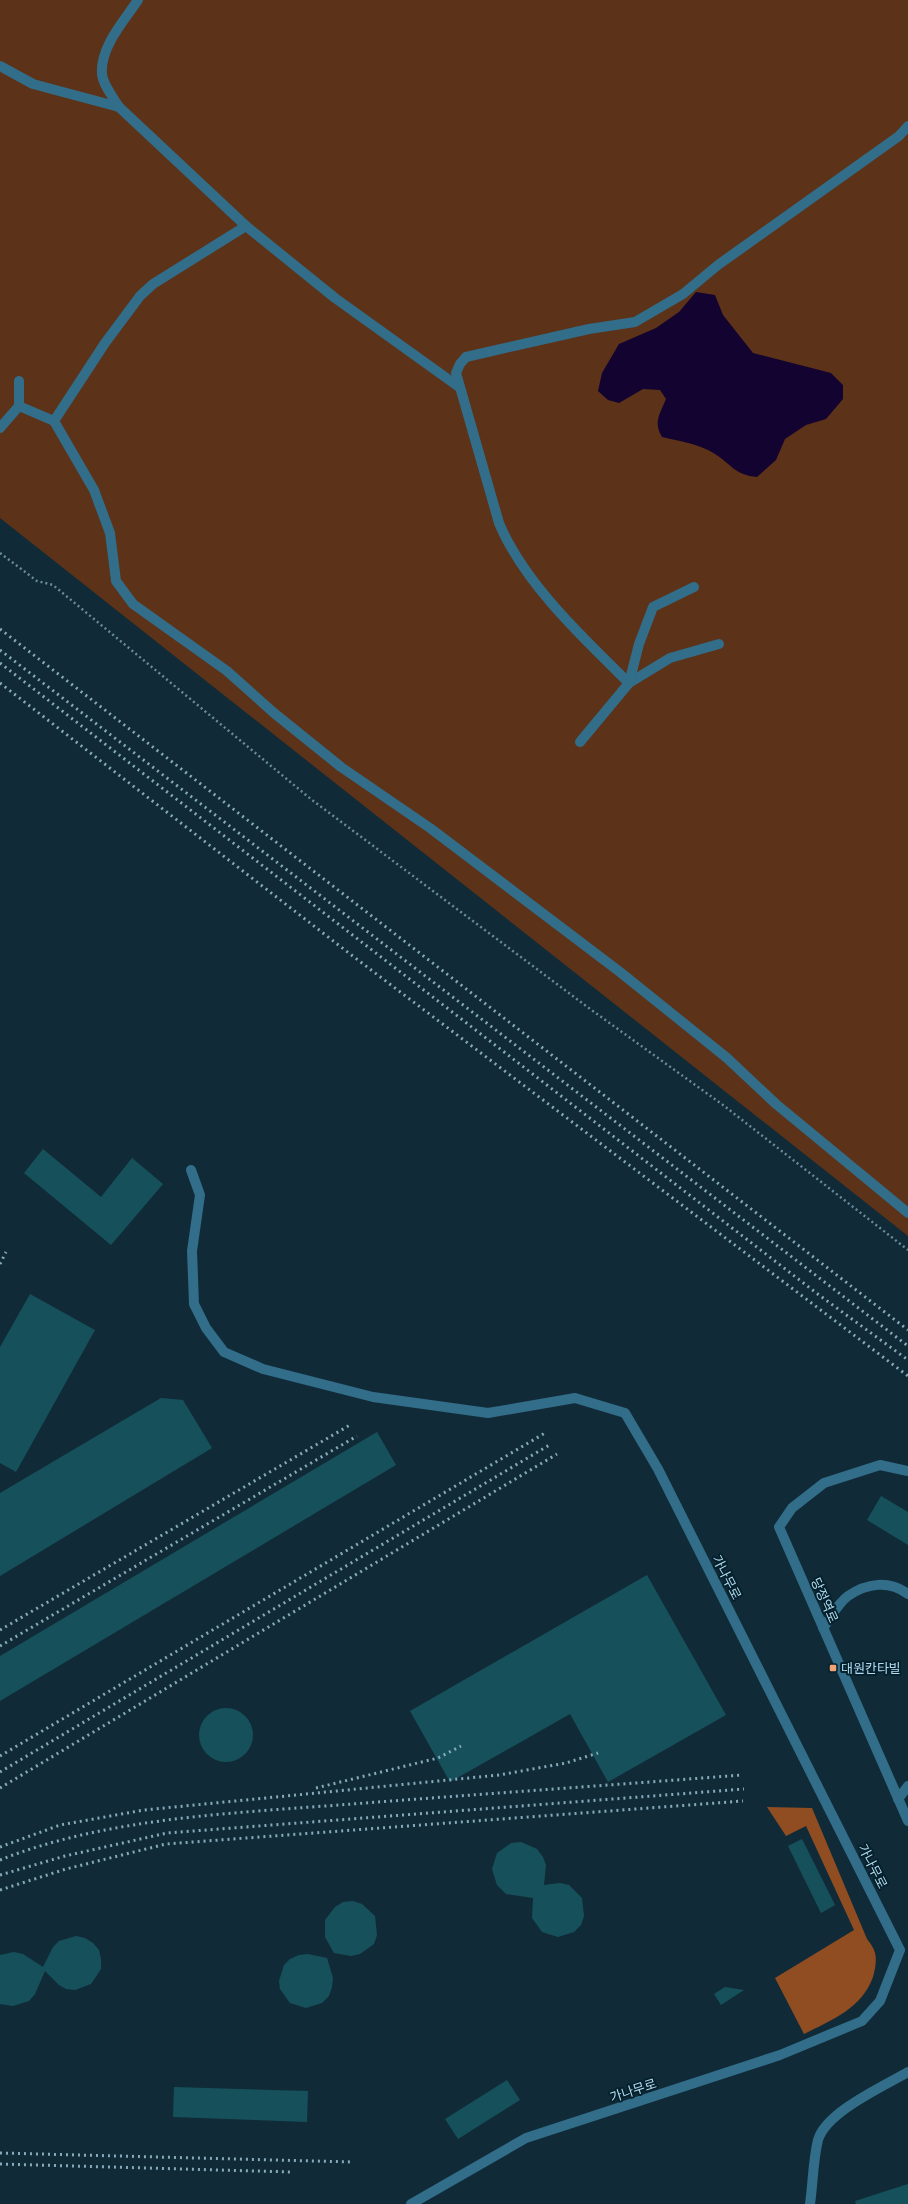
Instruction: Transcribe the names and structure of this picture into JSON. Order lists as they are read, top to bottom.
{
  "streets": {
    "street": ["가나무로", "당정역로"]
  },
  "places": {
    "transit": ["대원칸타빌"]
  }
}
